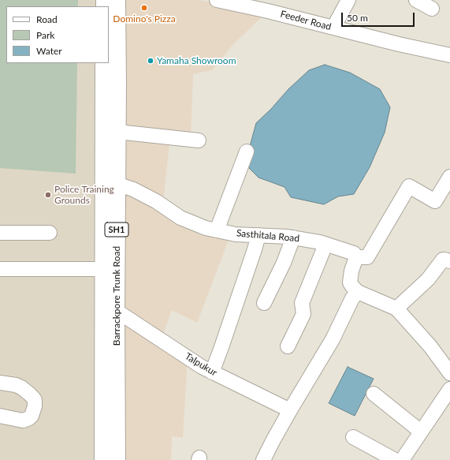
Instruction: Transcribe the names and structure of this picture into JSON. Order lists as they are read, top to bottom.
{
  "streets": {
    "main road": ["SH1", "Barrackpore Trunk Road"],
    "street": ["Feeder Road", "Sasthitala Road", "Talpukur"]
  },
  "crossings": [
    ["Sasthitala Road", "Barrackpore Trunk Road"],
    ["Barrackpore Trunk Road", "Talpukur"]
  ],
  "places": ["Domino's Pizza", "Yamaha Showroom", "Police Training Grounds"],
  "legend": ["Road", "Park", "Water"],
  "scale_bar": "50 m"
}
